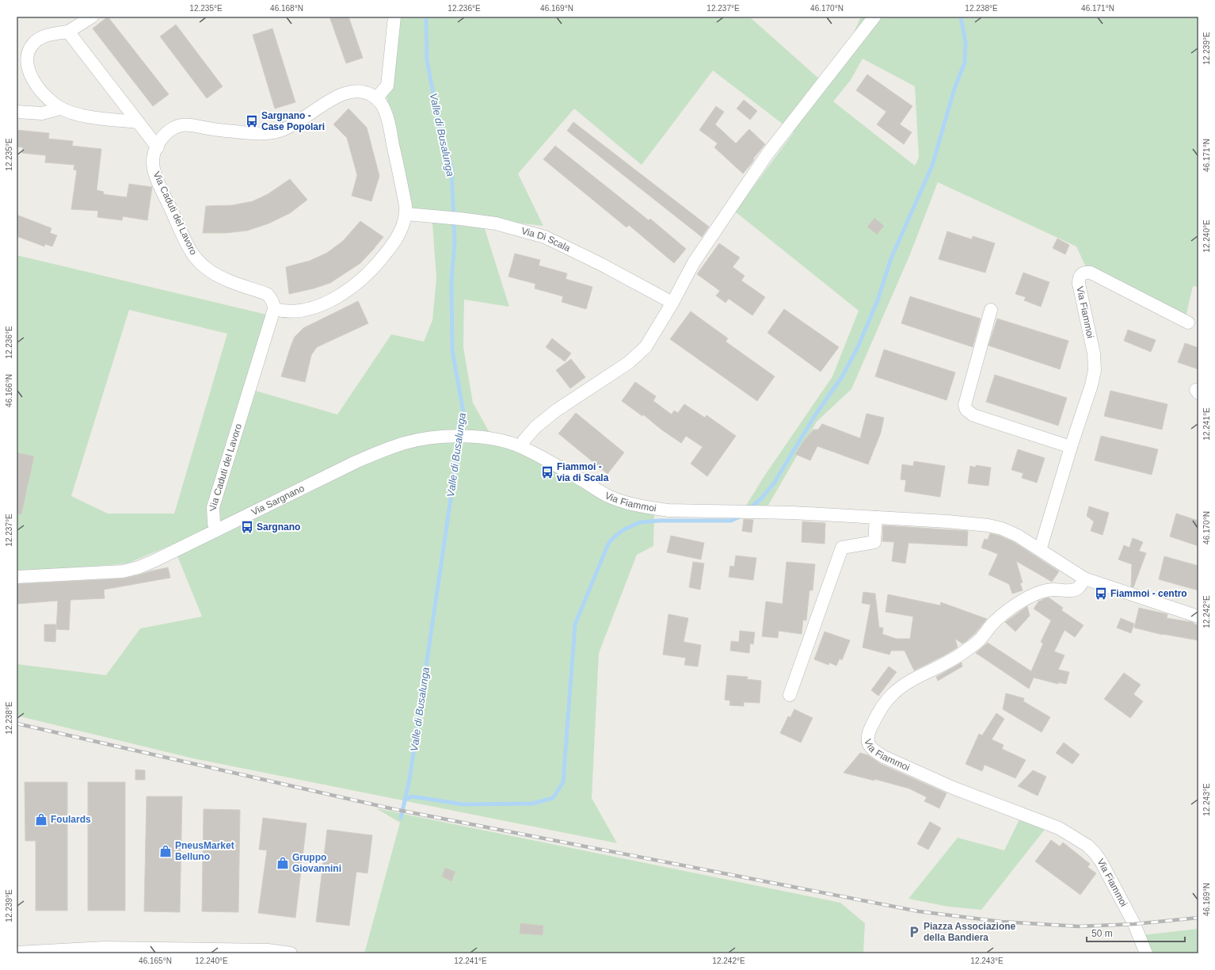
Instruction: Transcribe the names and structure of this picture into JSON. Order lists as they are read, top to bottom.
{
  "streets": {
    "street": [
      "Via Caduti del Lavoro",
      "Via Di Scala",
      "Via Fiammoi",
      "Via Sargnano"
    ]
  },
  "crossings": [
    ["Via Caduti del Lavoro", "Via Sargnano"],
    ["Via Fiammoi", "Via Sargnano"]
  ],
  "water": ["Valle di Busalunga"],
  "places": {
    "bus stop": [
      "Sargnano - Case Popolari",
      "Fiammoi - via di Scala",
      "Sargnano",
      "Fiammoi - centro"
    ],
    "shop": ["Foulards", "PneusMarket Belluno", "Gruppo Giovannini"],
    "parking": ["Piazza Associazione della Bandiera"]
  },
  "scale_bar": "50 m",
  "coordinates": [
    "12.235°E",
    "46.168°N",
    "12.236°E",
    "46.169°N",
    "12.237°E",
    "46.170°N",
    "12.238°E",
    "46.171°N",
    "12.239°E",
    "12.240°E",
    "46.166°N",
    "12.241°E",
    "12.242°E",
    "12.243°E",
    "46.165°N"
  ]
}
